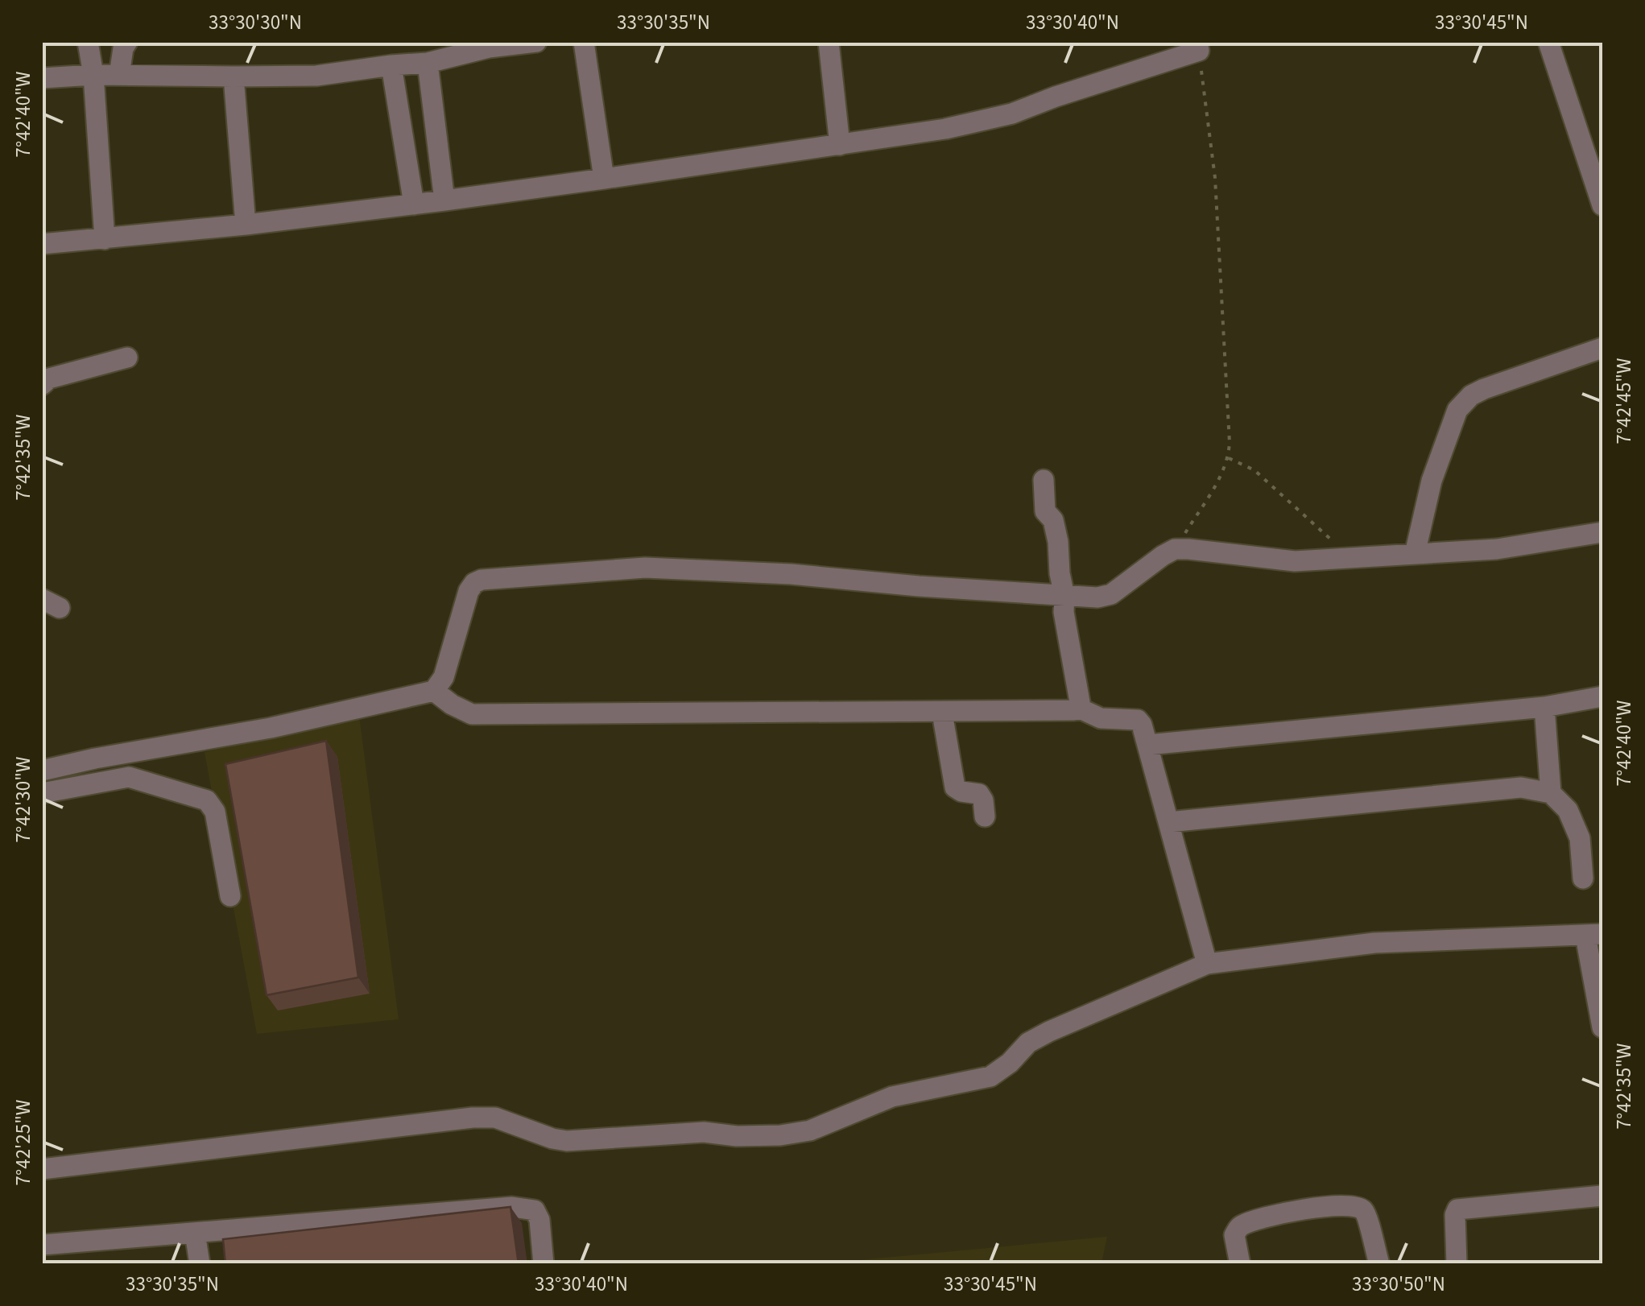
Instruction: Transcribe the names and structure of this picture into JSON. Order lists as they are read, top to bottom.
{
  "coordinates": [
    "33°30'30\"N",
    "33°30'35\"N",
    "33°30'40\"N",
    "33°30'45\"N",
    "7°42'40\"W",
    "7°42'45\"W",
    "7°42'35\"W",
    "7°42'30\"W",
    "7°42'25\"W",
    "33°30'50\"N"
  ]
}
